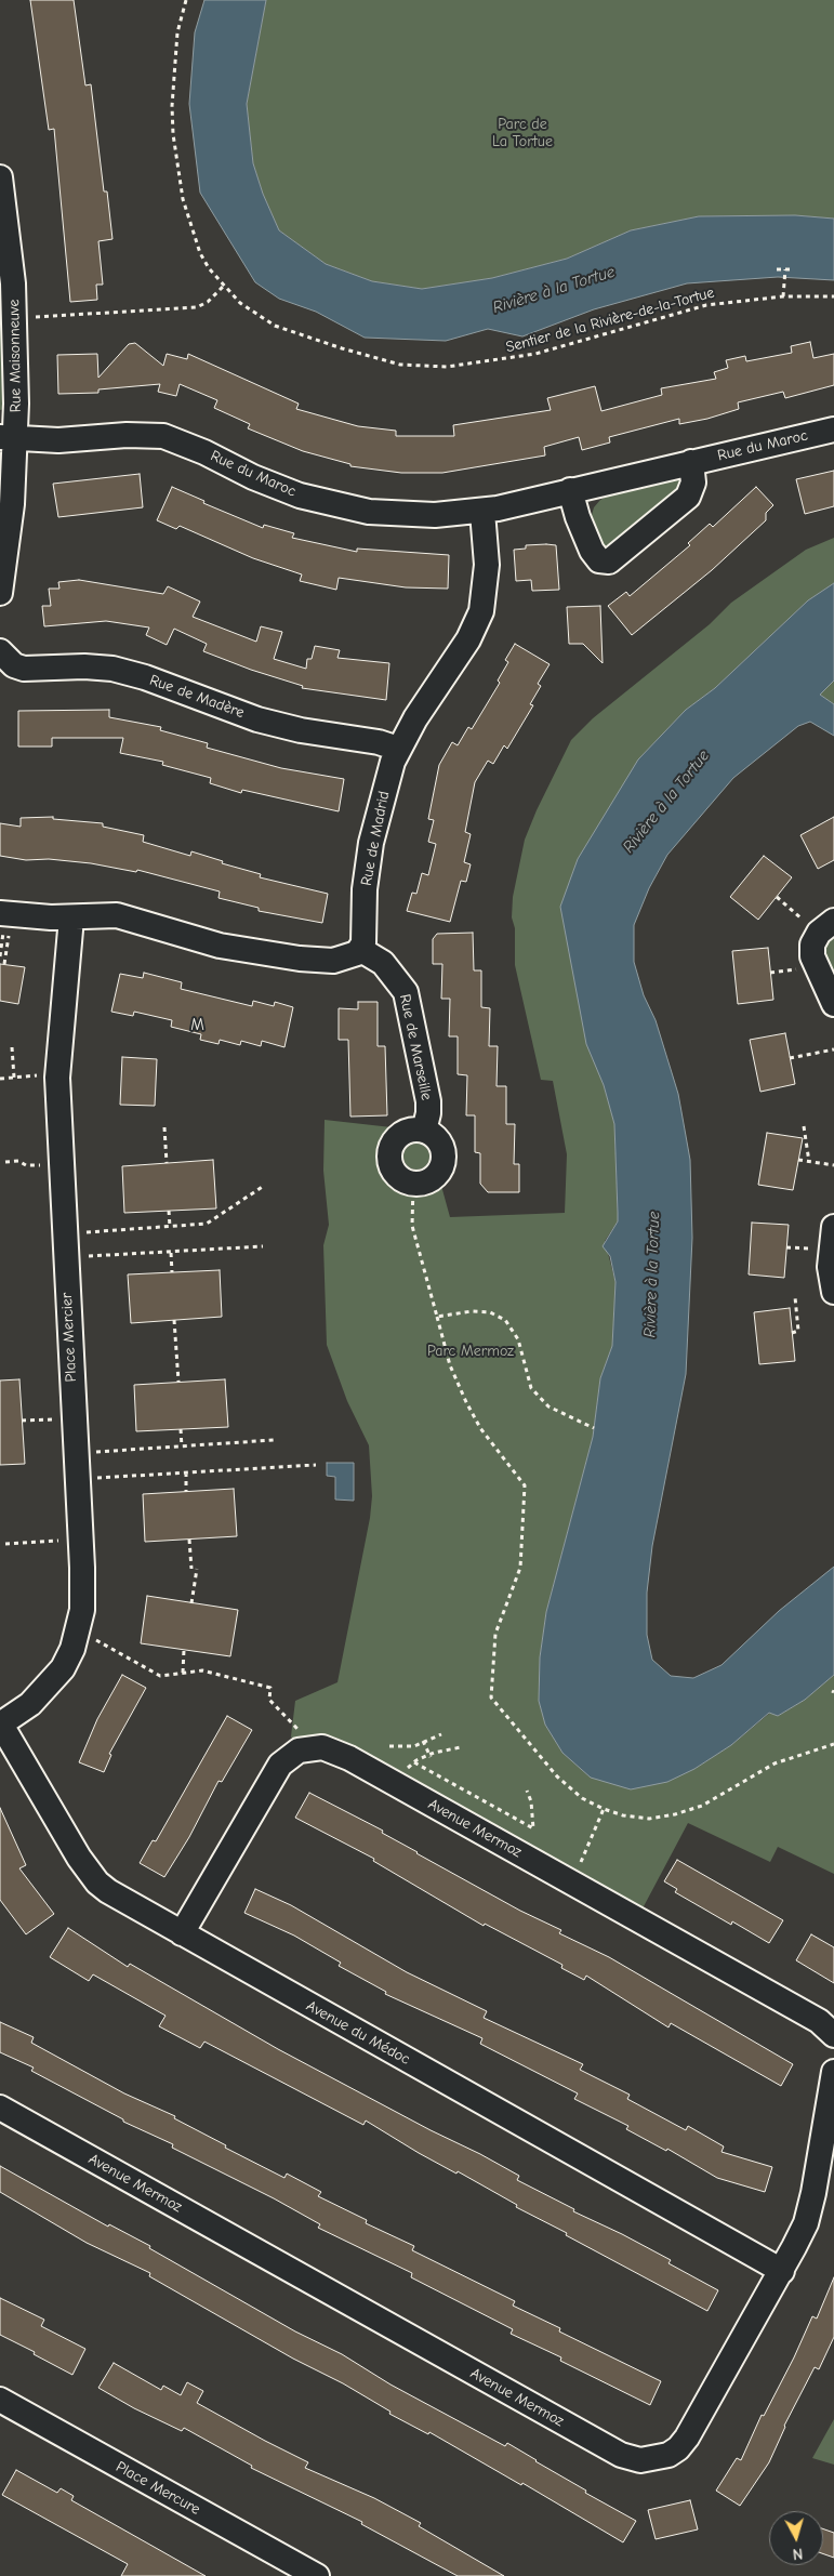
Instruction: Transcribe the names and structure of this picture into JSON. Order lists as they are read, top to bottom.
{
  "streets": {
    "street": [
      "Rue Maisonneuve",
      "Rue du Maroc",
      "Rue de Madère",
      "Rue de Madrid",
      "Rue de Marseille",
      "Place Mercier",
      "Avenue Mermoz",
      "Avenue du Médoc",
      "Place Mercure"
    ],
    "path": ["Sentier de la Rivière-de-la-Tortue"]
  },
  "crossings": [
    ["Rue Maisonneuve", "Rue du Maroc"],
    ["Rue du Maroc", "Rue de Madrid"],
    ["Rue de Madère", "Rue de Madrid"],
    ["Rue de Madrid", "Rue de Marseille"],
    ["Place Mercier", "Avenue du Médoc"],
    ["Avenue Mermoz", "Avenue du Médoc"]
  ],
  "districts": ["M"],
  "water": ["Rivière à la Tortue"],
  "parks": ["Parc de La Tortue", "Parc Mermoz"],
  "north": "bottom"
}
